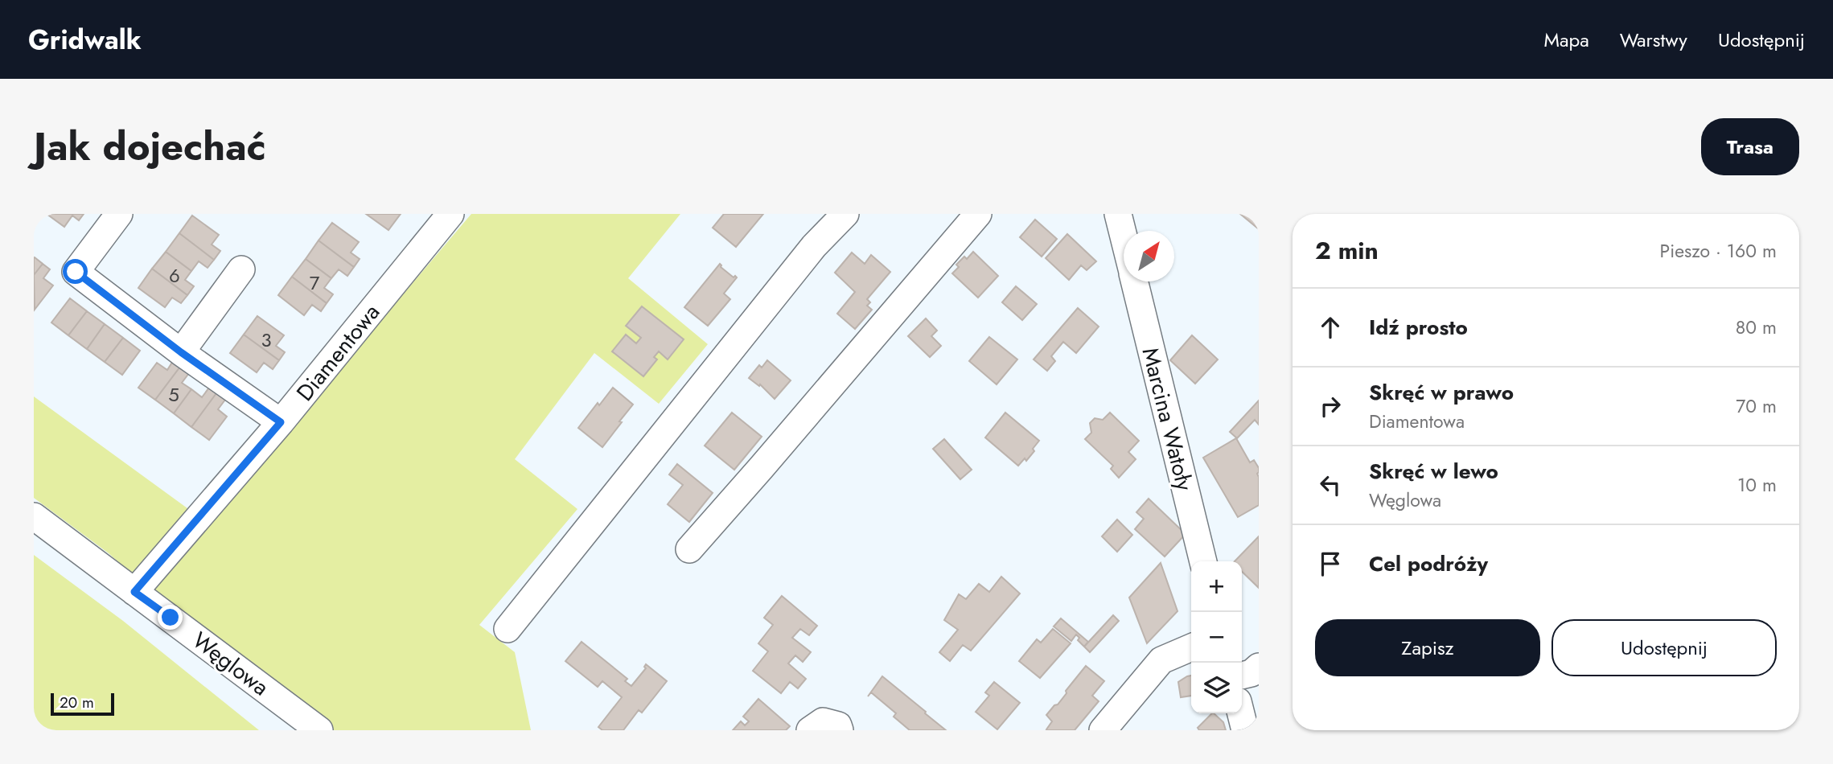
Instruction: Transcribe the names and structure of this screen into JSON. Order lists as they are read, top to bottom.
{
  "streets": {
    "street": ["Diamentowa", "Marcina Watoły", "Węglowa"]
  },
  "crossings": [
    ["Diamentowa", "Węglowa"]
  ],
  "house_numbers": [
    "6",
    "7",
    "3",
    "5"
  ],
  "scale_bar": "20 m",
  "north": "top right",
  "page": {
    "header": "Gridwalk",
    "nav": ["Mapa", "Warstwy", "Udostępnij"],
    "title": "Jak dojechać",
    "buttons": [
      "Trasa",
      ["Zapisz", "Udostępnij"]
    ],
    "heading": ["2 min", "Pieszo · 160 m"],
    "list": [
      ["Idź prosto", "80 m"],
      ["Skręć w prawo", "Diamentowa", "70 m"],
      ["Skręć w lewo", "Węglowa", "10 m"],
      "Cel podróży"
    ],
    "map_buttons": ["+", "−"],
    "scale": "20 m"
  }
}
